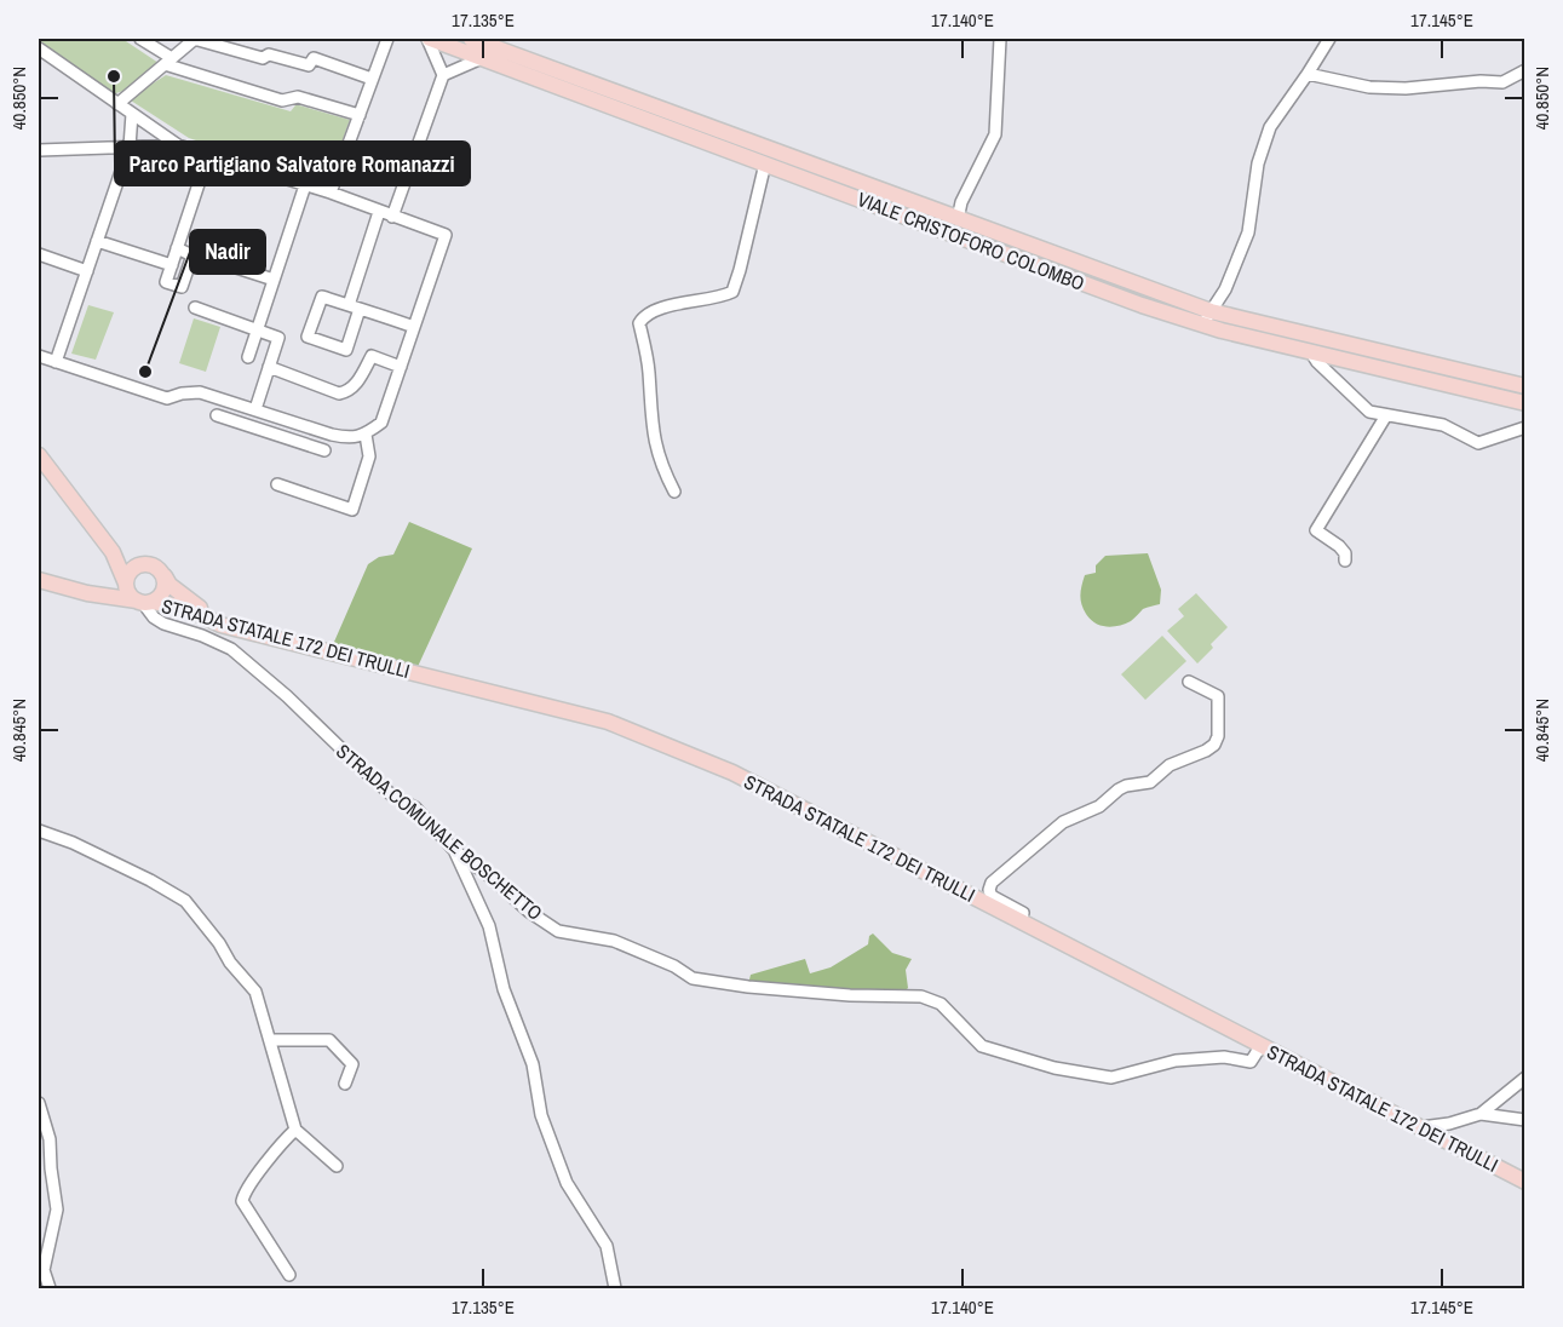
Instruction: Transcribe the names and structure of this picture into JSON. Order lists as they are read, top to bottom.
{
  "streets": {
    "main road": ["VIALE CRISTOFORO COLOMBO", "STRADA STATALE 172 DEI TRULLI"],
    "street": ["STRADA COMUNALE BOSCHETTO"]
  },
  "crossings": [
    ["STRADA STATALE 172 DEI TRULLI", "STRADA COMUNALE BOSCHETTO"]
  ],
  "places": ["Parco Partigiano Salvatore Romanazzi", "Nadir"],
  "coordinates": [
    "17.135°E",
    "17.140°E",
    "17.145°E",
    "40.850°N",
    "40.845°N"
  ]
}
